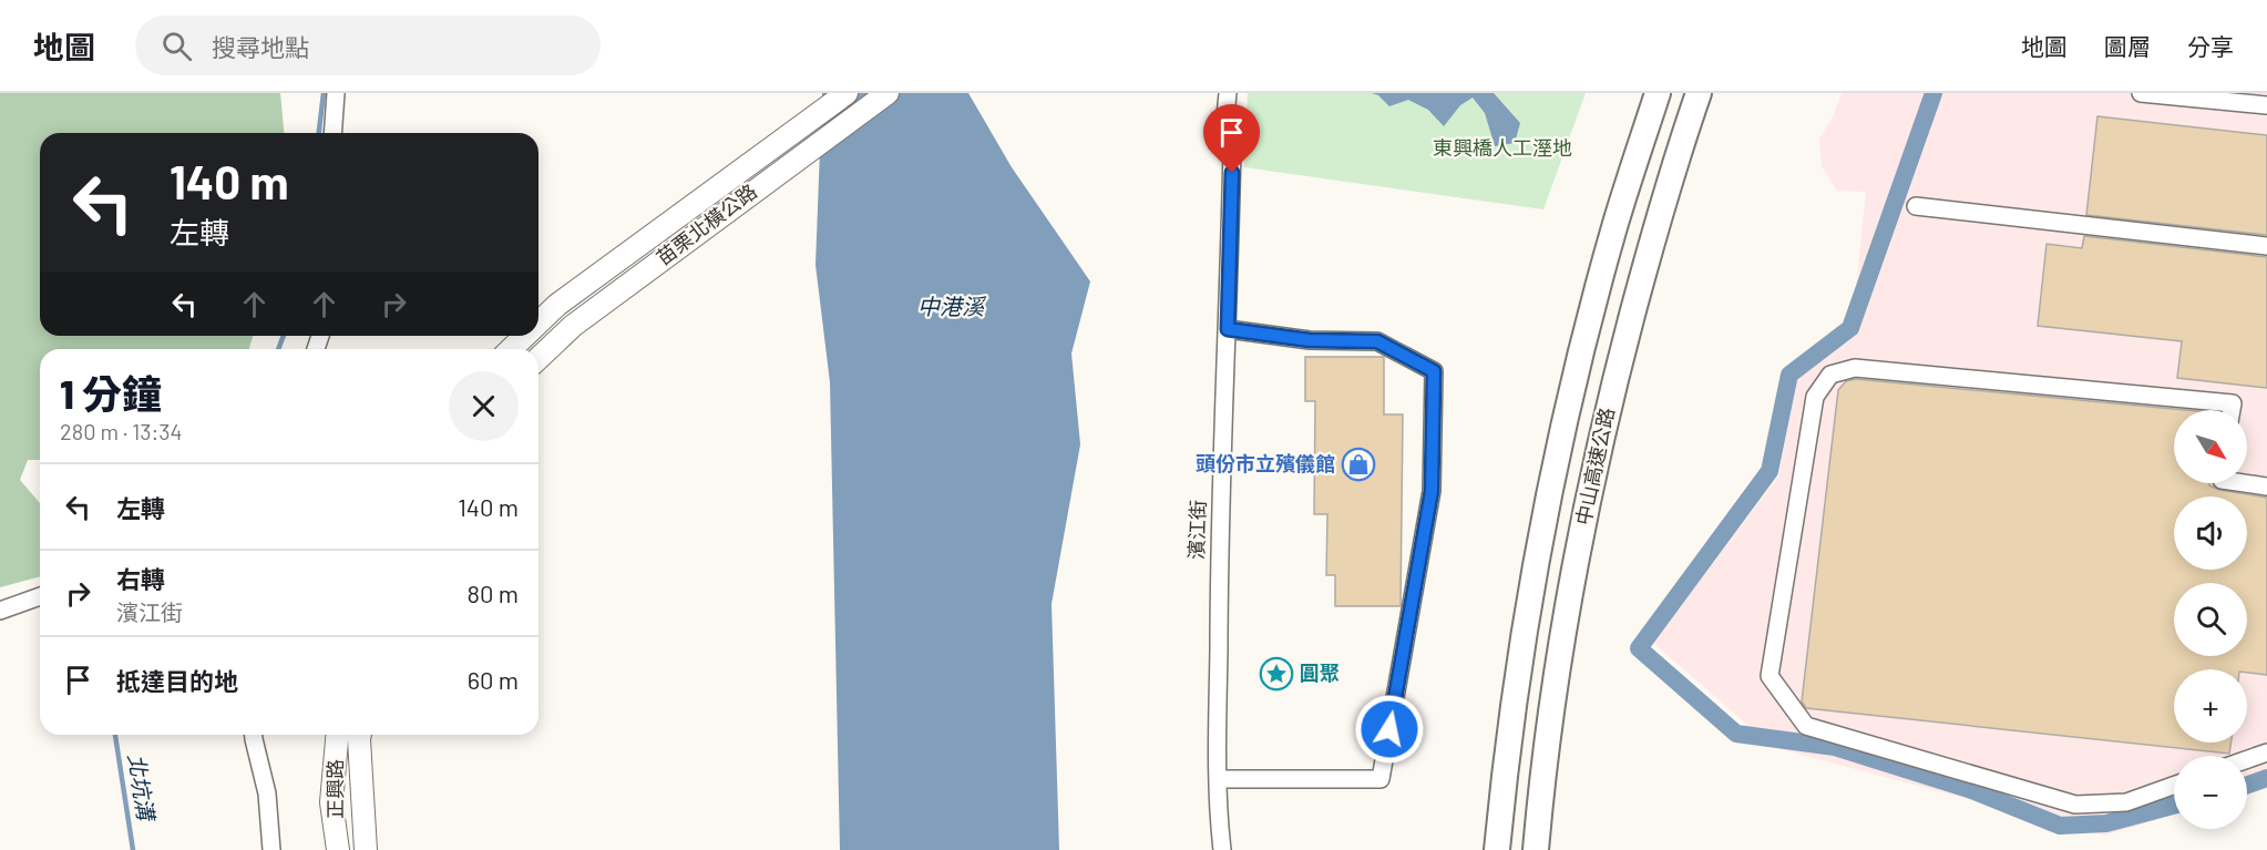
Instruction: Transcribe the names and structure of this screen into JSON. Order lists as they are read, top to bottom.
{
  "streets": {
    "highway": ["中山高速公路"],
    "main road": ["苗栗北橫公路", "正興路"],
    "street": ["濱江街"]
  },
  "water": ["中港溪", "北坑溝"],
  "parks": ["東興橋人工溼地"],
  "places": {
    "shop": ["頭份市立殯儀館"],
    "place": ["圓聚"]
  },
  "north": "bottom right",
  "page": {
    "header": "地圖",
    "search": "搜尋地點",
    "nav": ["地圖", "圖層", "分享"],
    "turn": ["140 m", "左轉"],
    "heading": ["1 分鐘", "280 m · 13:34"],
    "map_buttons": ["+", "−"],
    "list": [
      {
        "name": "左轉",
        "value": "140 m"
      },
      {
        "name": "右轉",
        "note": "濱江街",
        "value": "80 m"
      },
      {
        "name": "抵達目的地",
        "value": "60 m"
      }
    ]
  }
}
